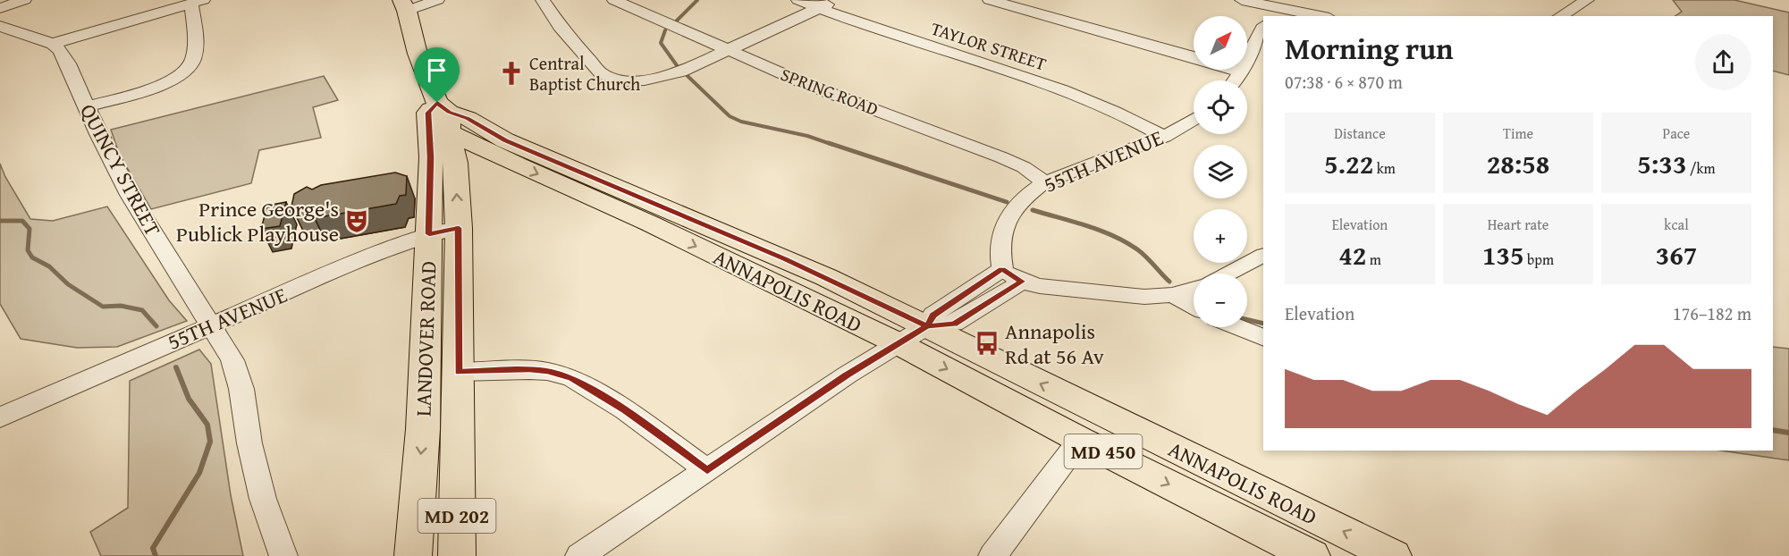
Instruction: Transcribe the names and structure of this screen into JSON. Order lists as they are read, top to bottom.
{
  "streets": {
    "main road": [
      "ANNAPOLIS ROAD",
      "LANDOVER ROAD",
      "MD 450",
      "MD 202"
    ],
    "street": [
      "TAYLOR STREET",
      "SPRING ROAD",
      "55TH AVENUE",
      "QUINCY STREET"
    ]
  },
  "crossings": [
    ["TAYLOR STREET", "55TH AVENUE"],
    ["SPRING ROAD", "55TH AVENUE"],
    ["55TH AVENUE", "QUINCY STREET"],
    ["55TH AVENUE", "LANDOVER ROAD"],
    ["ANNAPOLIS ROAD", "LANDOVER ROAD"]
  ],
  "places": {
    "church": ["Central Baptist Church"],
    "theatre": ["Prince George's Publick Playhouse"],
    "bus stop": ["Annapolis Rd at 56 Av"]
  },
  "north": "top right",
  "page": {
    "map_buttons": ["+", "−"],
    "heading": ["Morning run", "07:38 · 6 × 870 m"],
    "stats": [
      ["Distance", "5.22 km"],
      ["Time", "28:58"],
      ["Pace", "5:33 /km"],
      ["Elevation", "42 m"],
      ["Heart rate", "135 bpm"],
      ["kcal", "367"]
    ],
    "chart": ["Elevation", "176–182 m"]
  }
}
